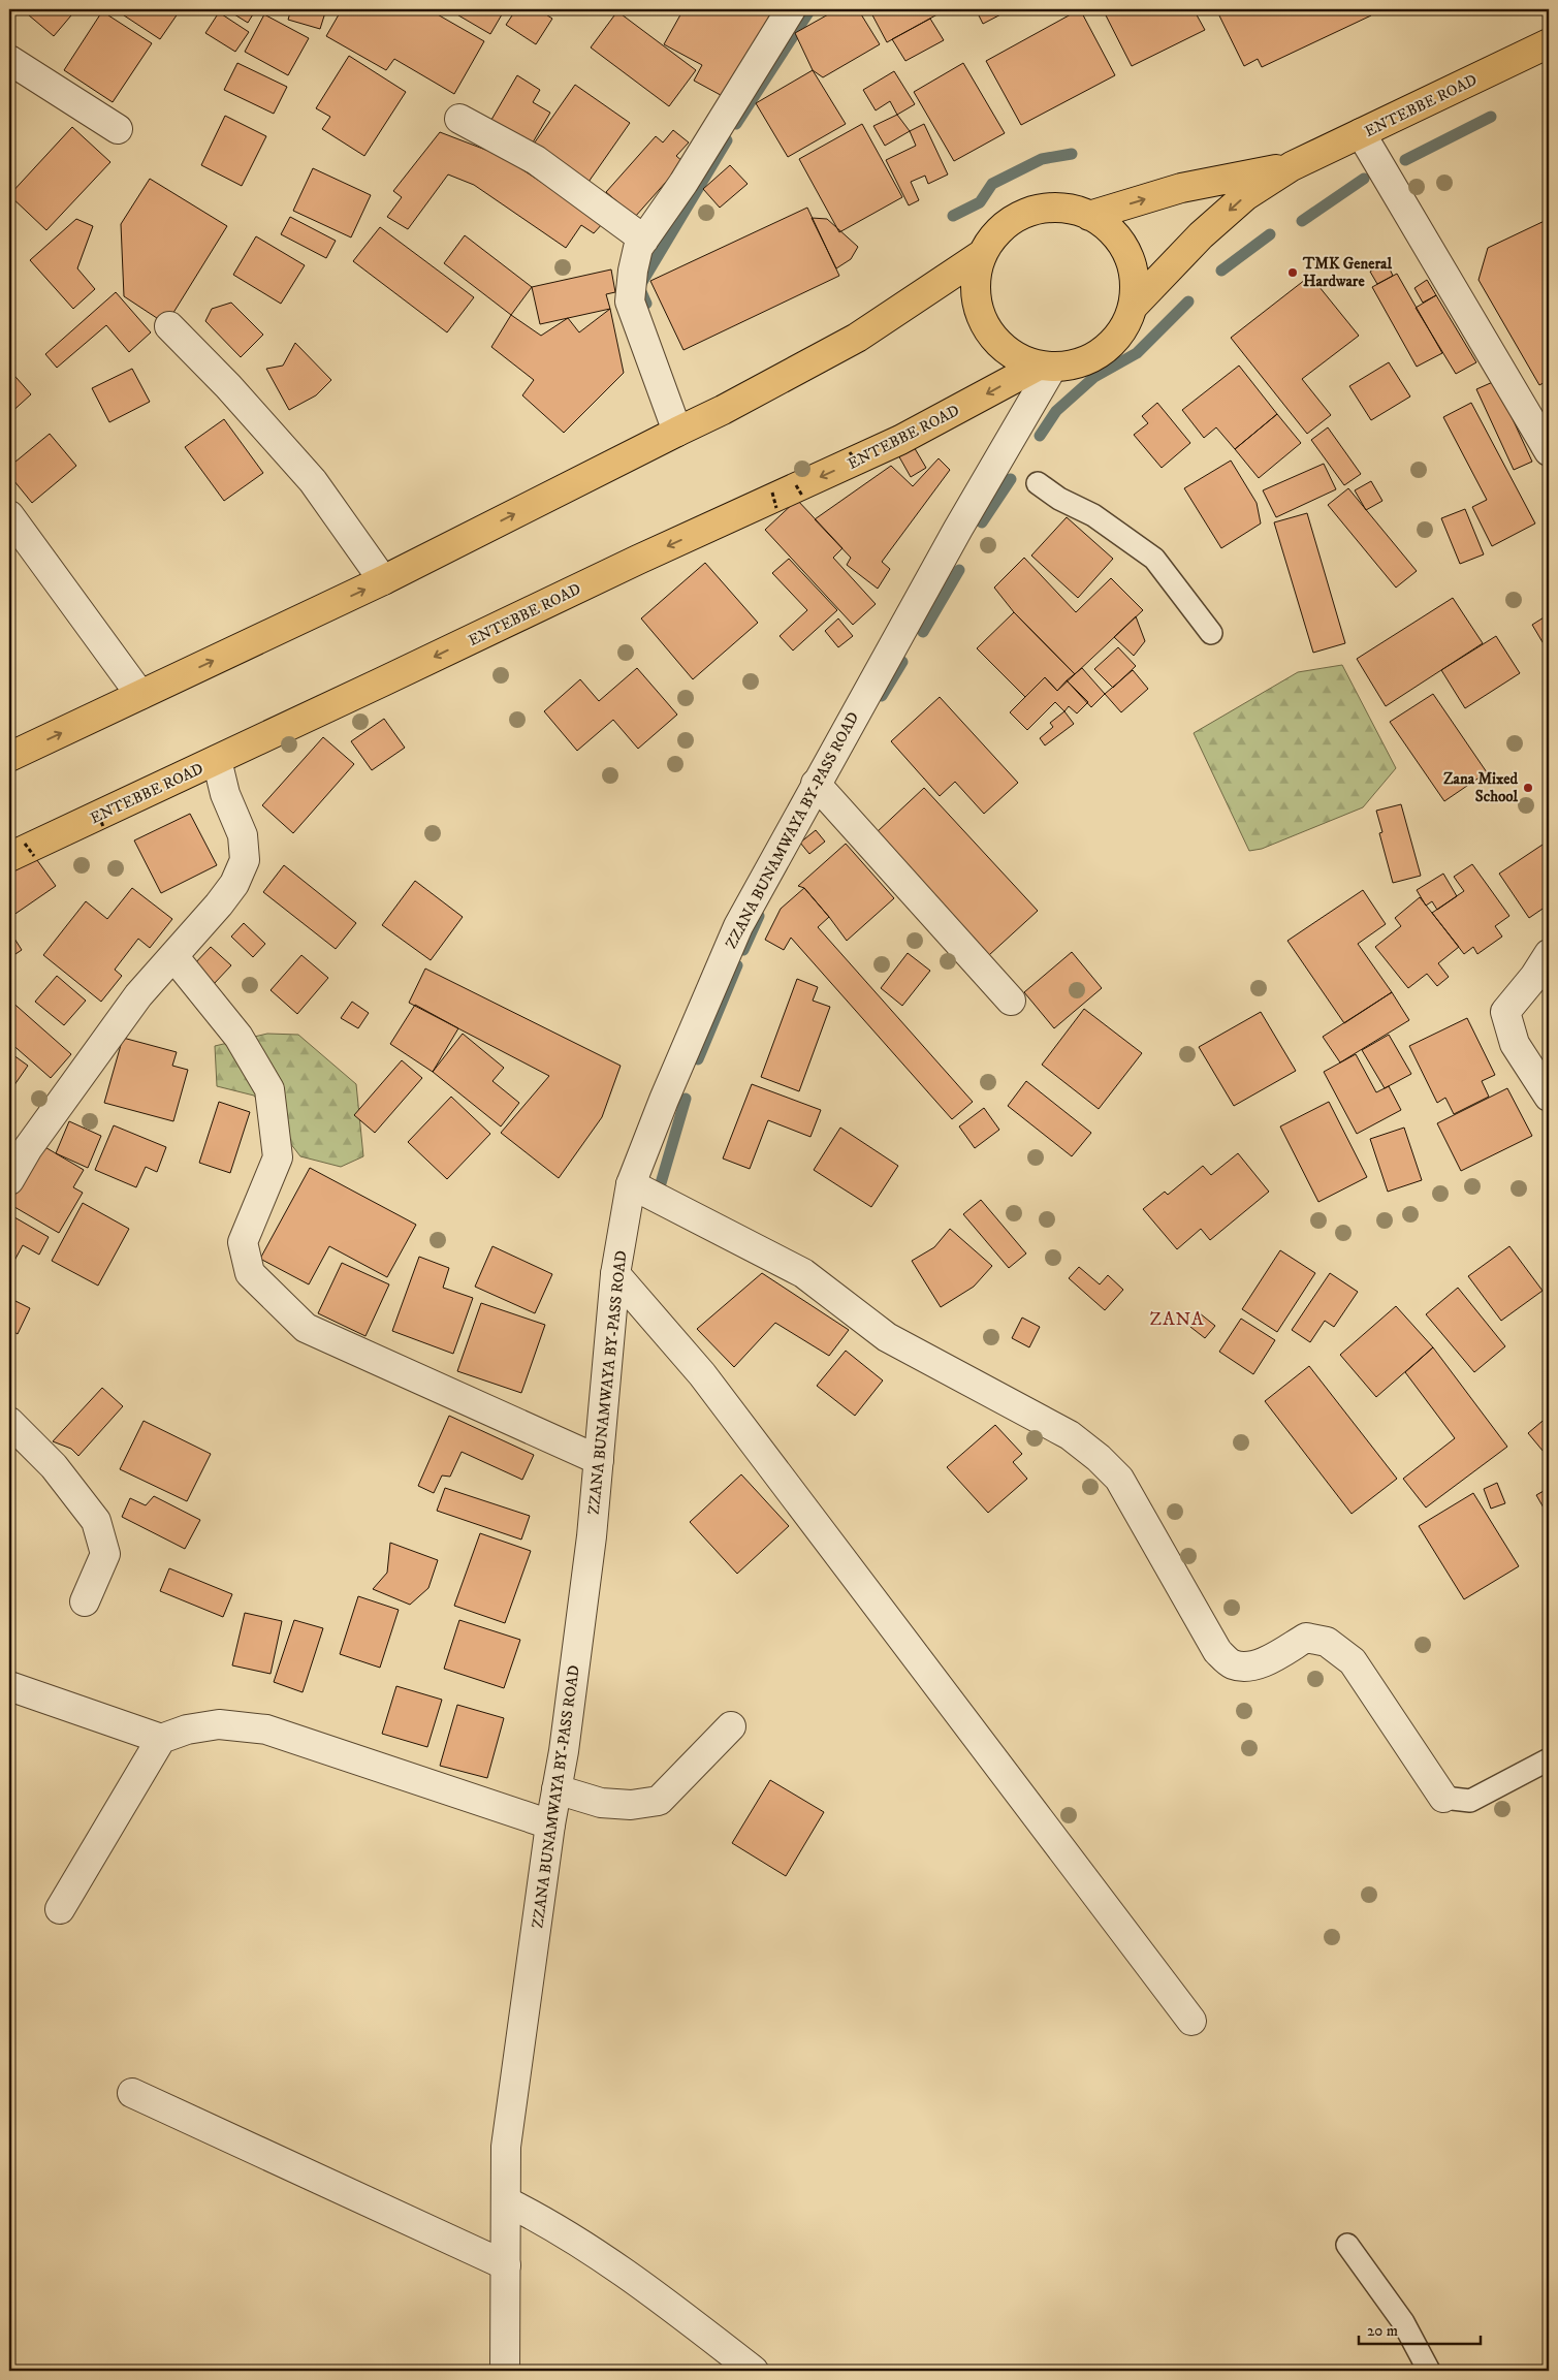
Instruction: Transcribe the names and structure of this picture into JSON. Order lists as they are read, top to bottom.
{
  "streets": {
    "main road": ["ENTEBBE ROAD"],
    "street": ["ZZANA BUNAMWAYA BY-PASS ROAD"]
  },
  "crossings": [
    ["ENTEBBE ROAD", "ZZANA BUNAMWAYA BY-PASS ROAD"]
  ],
  "districts": ["ZANA"],
  "places": ["TMK General Hardware", "Zana Mixed School"],
  "scale_bar": "20 m"
}
